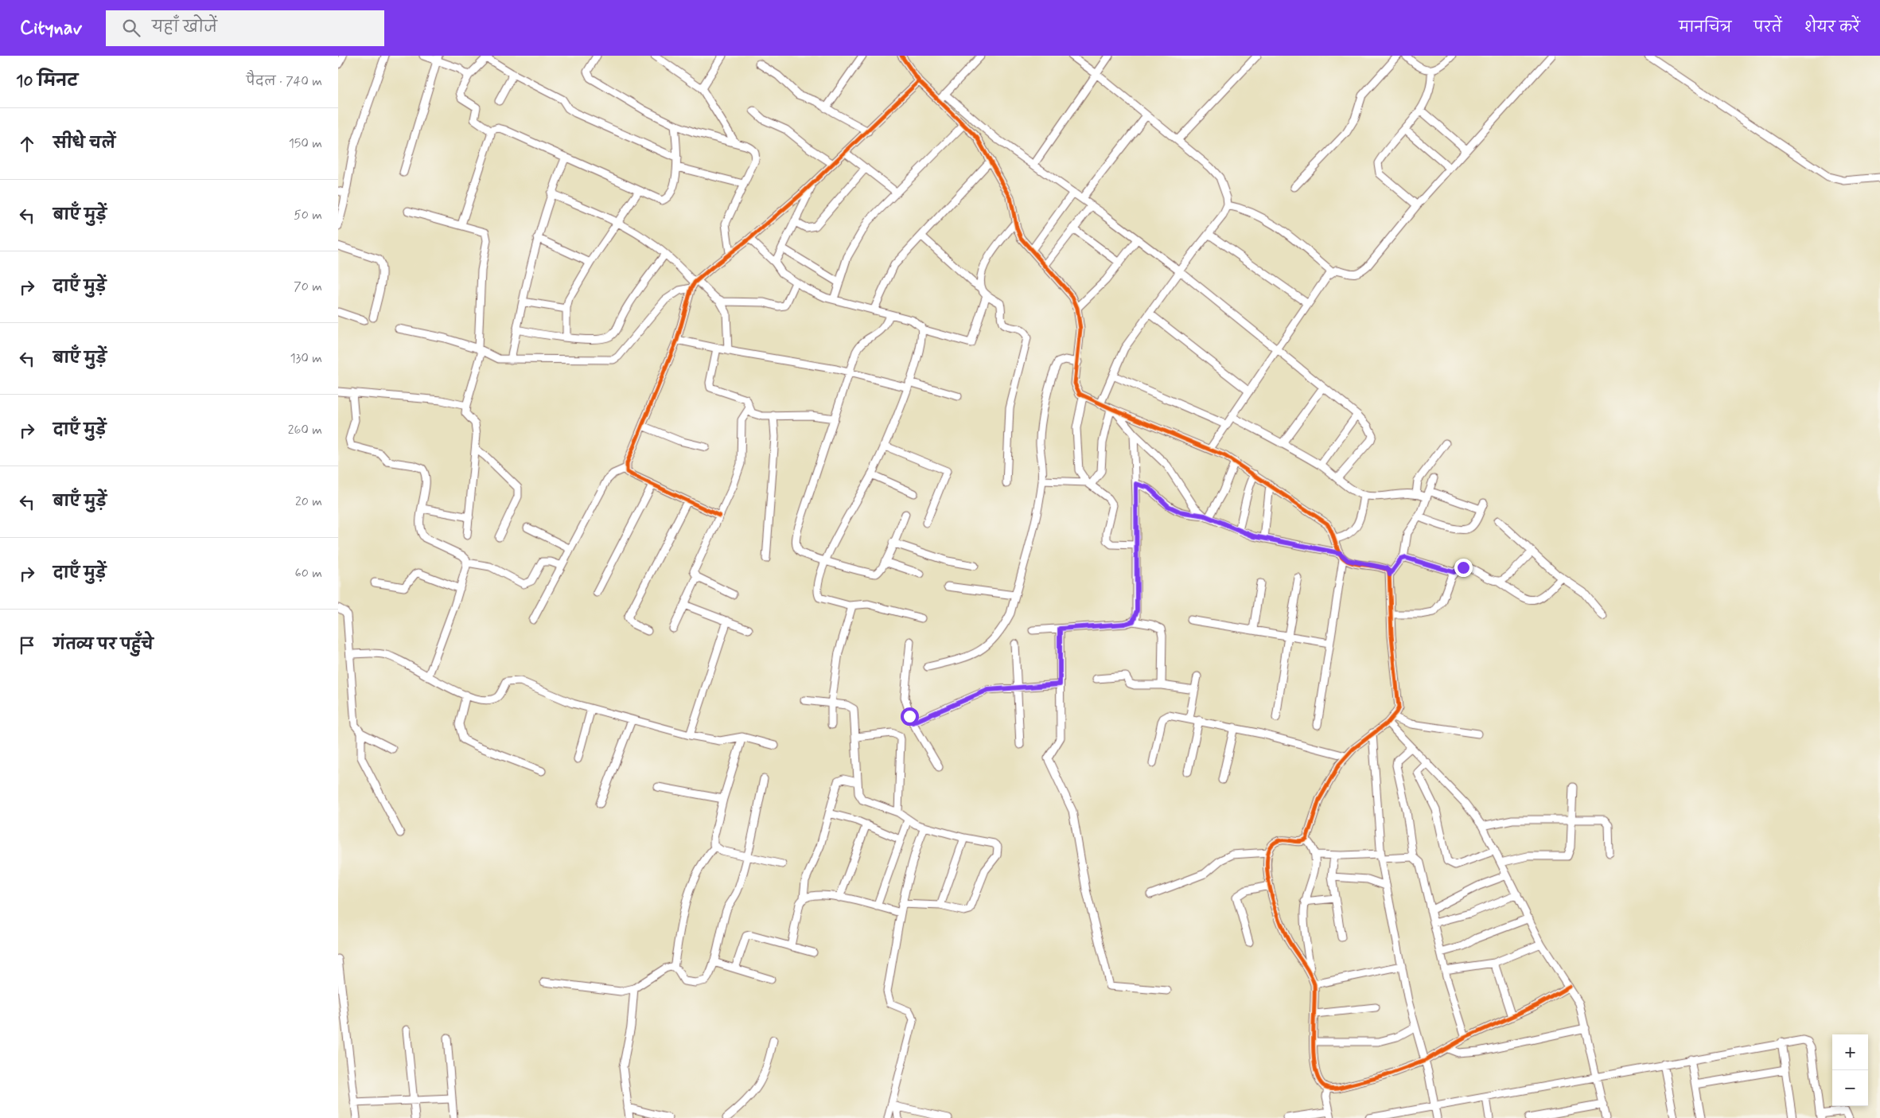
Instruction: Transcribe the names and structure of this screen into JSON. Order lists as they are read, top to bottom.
{
  "page": {
    "header": "Citynav",
    "search": "यहाँ खोजें",
    "nav": ["मानचित्र", "परतें", "शेयर करें"],
    "heading": ["10 मिनट", "पैदल · 740 m"],
    "list": [
      ["सीधे चलें", "150 m"],
      ["बाएँ मुड़ें", "50 m"],
      ["दाएँ मुड़ें", "70 m"],
      ["बाएँ मुड़ें", "130 m"],
      ["दाएँ मुड़ें", "260 m"],
      ["बाएँ मुड़ें", "20 m"],
      ["दाएँ मुड़ें", "60 m"],
      "गंतव्य पर पहुँचे"
    ],
    "map_buttons": ["+", "−"]
  }
}
